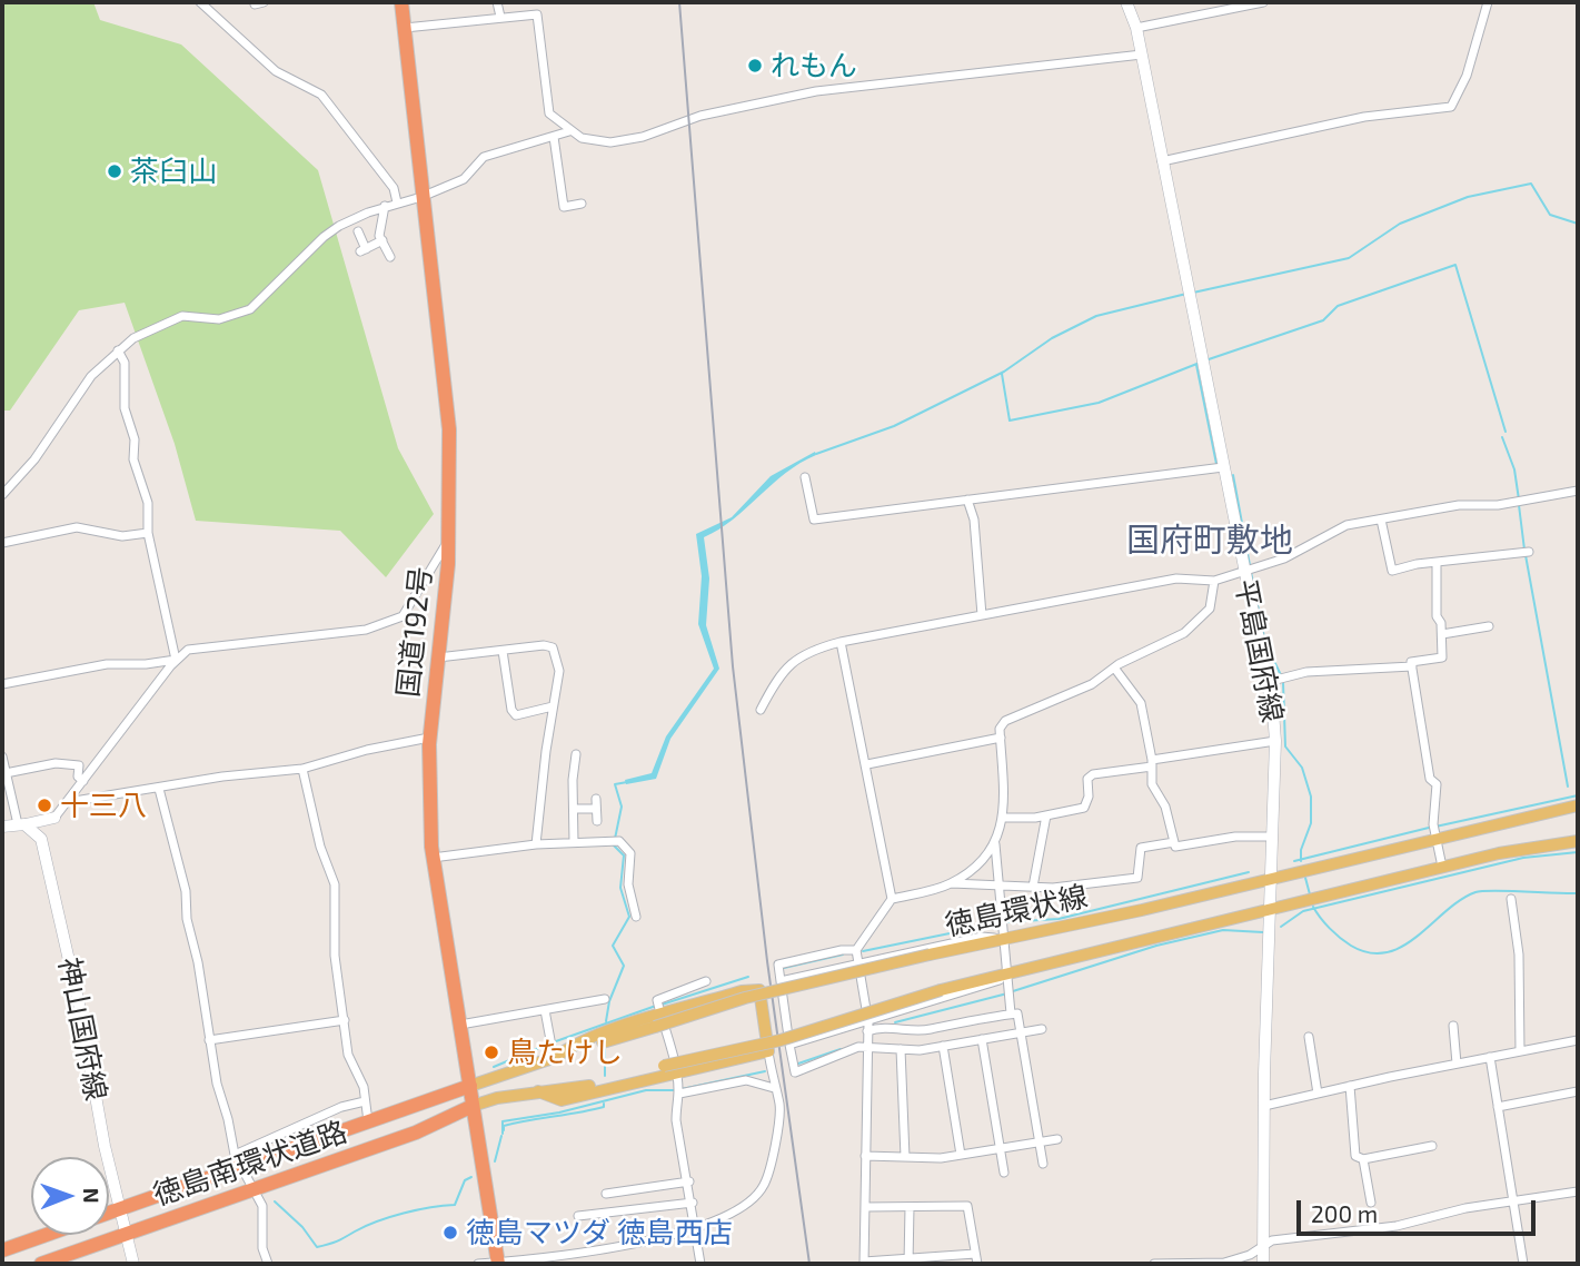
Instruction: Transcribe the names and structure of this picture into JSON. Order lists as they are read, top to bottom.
{
  "streets": {
    "highway": ["国道192号", "徳島南環状道路"],
    "main road": ["平島国府線", "徳島環状線", "神山国府線"]
  },
  "crossings": [
    ["国道192号", "徳島環状線"],
    ["国道192号", "徳島南環状道路"],
    ["平島国府線", "徳島環状線"],
    ["徳島環状線", "徳島南環状道路"],
    ["神山国府線", "徳島南環状道路"]
  ],
  "districts": ["国府町敷地"],
  "places": [
    "れもん",
    "茶臼山",
    "十三八",
    "鳥たけし",
    "徳島マツダ 徳島西店"
  ],
  "scale_bar": "200 m",
  "north": "right"
}
